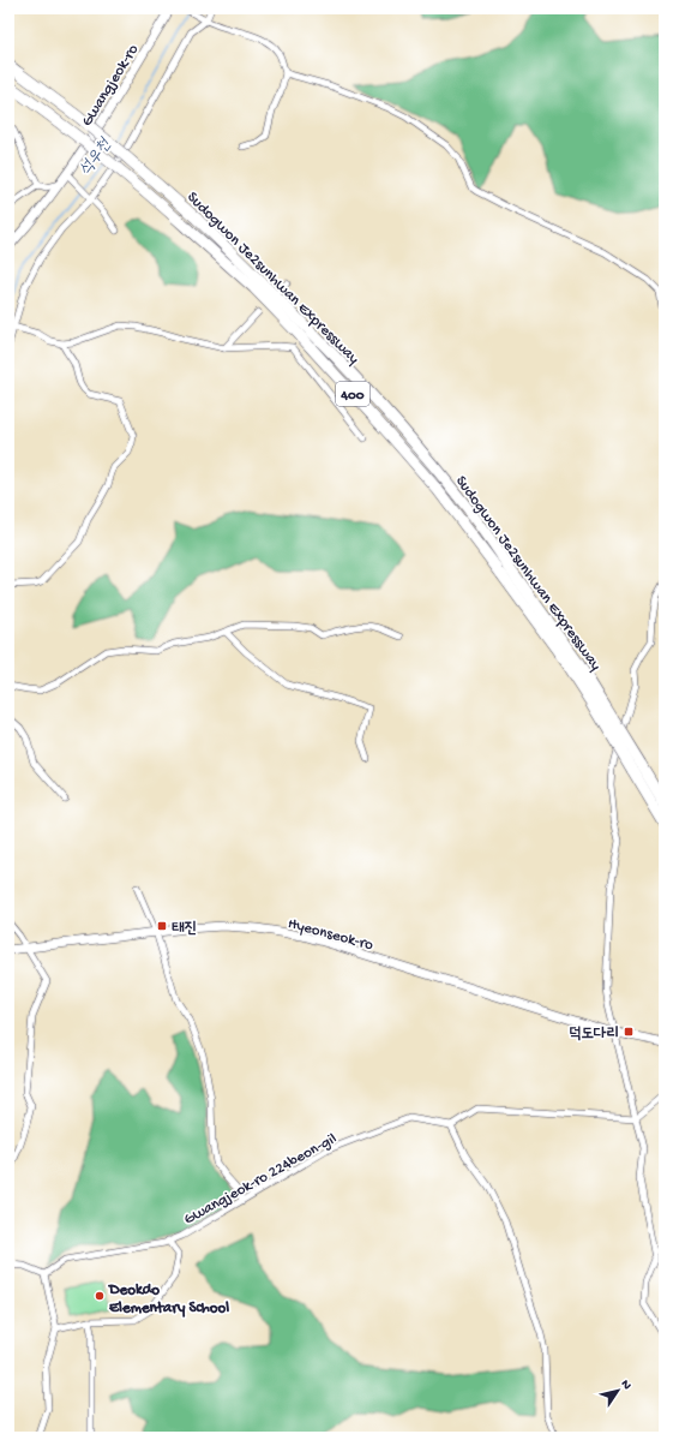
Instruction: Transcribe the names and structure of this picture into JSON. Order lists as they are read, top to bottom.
{
  "streets": {
    "highway": ["Sudogwon Je2sunhwan Expressway", "400"],
    "street": ["Gwangjeok-ro", "Hyeonseok-ro", "Gwangjeok-ro 224beon-gil"]
  },
  "water": ["석우천"],
  "places": {
    "transit": ["태진", "덕도다리"],
    "other": ["Deokdo Elementary School"]
  },
  "north": "top right"
}
